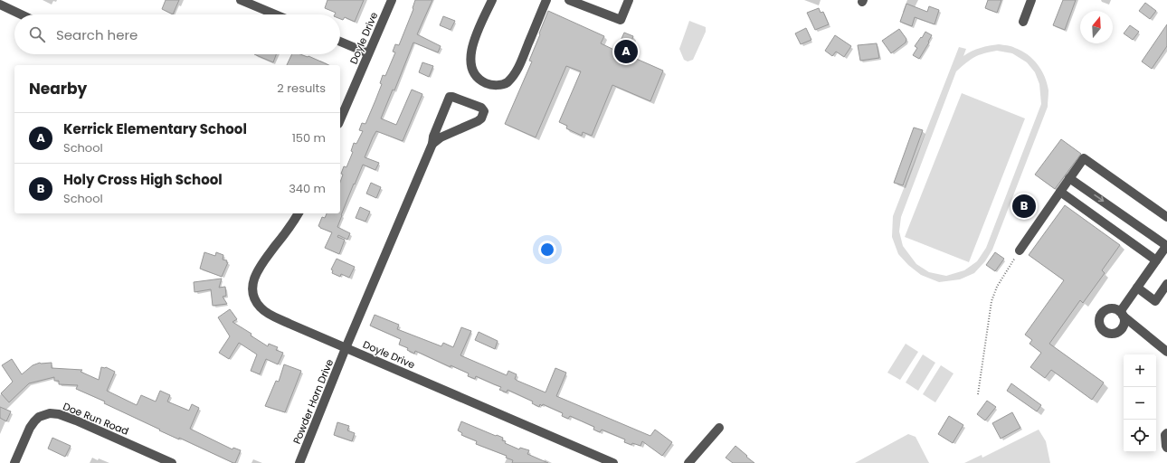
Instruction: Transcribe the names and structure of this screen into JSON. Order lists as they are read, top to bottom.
{
  "streets": {
    "street": ["Doyle Drive", "Powder Horn Drive", "Doe Run Road"]
  },
  "crossings": [
    ["Doyle Drive", "Powder Horn Drive"]
  ],
  "north": "top",
  "page": {
    "search": "Search here",
    "pins": ["A", "B"],
    "heading": ["Nearby", "2 results"],
    "list": [
      {
        "mark": "A",
        "name": "Kerrick Elementary School",
        "note": "School",
        "value": "150 m"
      },
      {
        "mark": "B",
        "name": "Holy Cross High School",
        "note": "School",
        "value": "340 m"
      }
    ],
    "map_buttons": ["+", "−"]
  }
}
